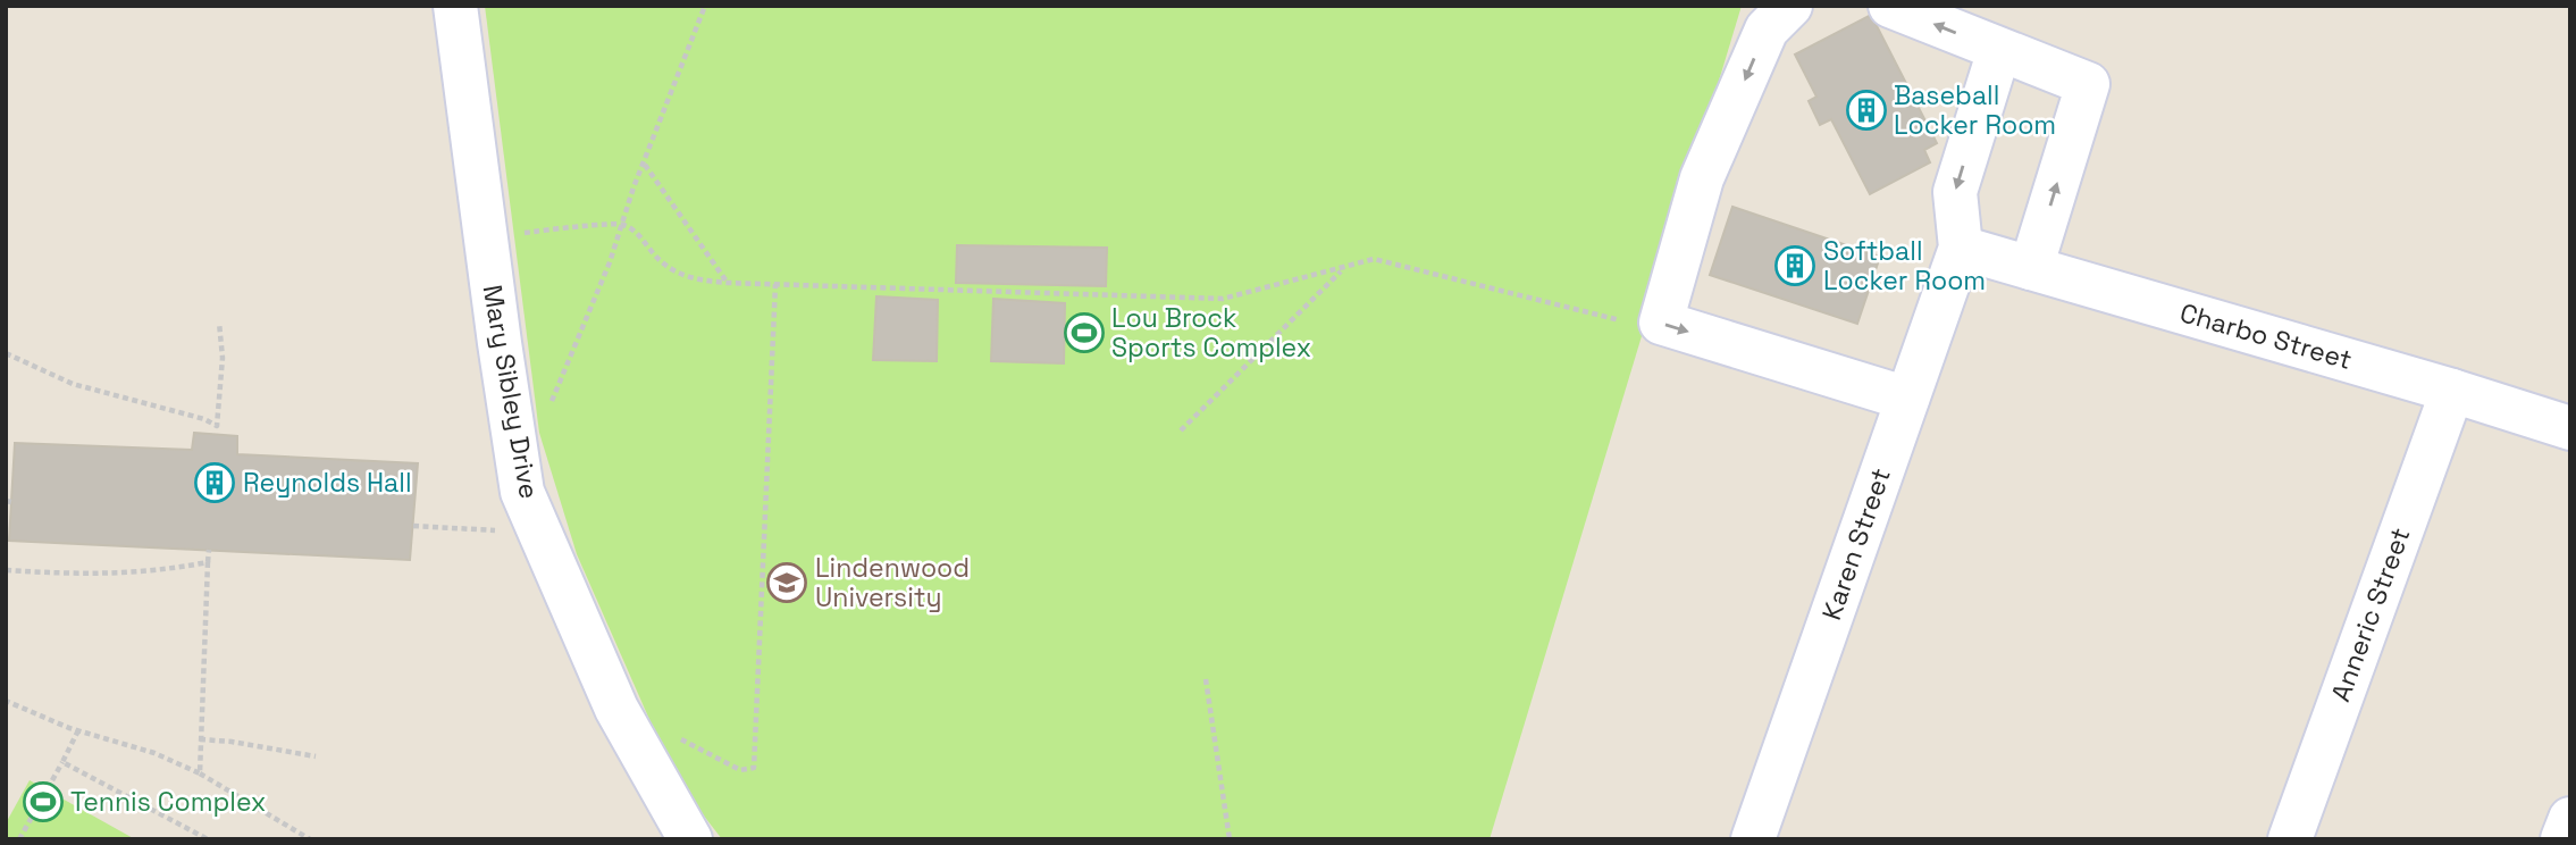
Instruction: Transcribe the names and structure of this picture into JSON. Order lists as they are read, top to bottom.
{
  "streets": {
    "street": [
      "Charbo Street",
      "Mary Sibley Drive",
      "Karen Street",
      "Anneric Street"
    ]
  },
  "crossings": [
    ["Charbo Street", "Karen Street"],
    ["Charbo Street", "Anneric Street"]
  ],
  "places": {
    "building": ["Baseball Locker Room", "Softball Locker Room", "Reynolds Hall"],
    "sports": ["Lou Brock Sports Complex", "Tennis Complex"],
    "school or university": ["Lindenwood University"]
  }
}
